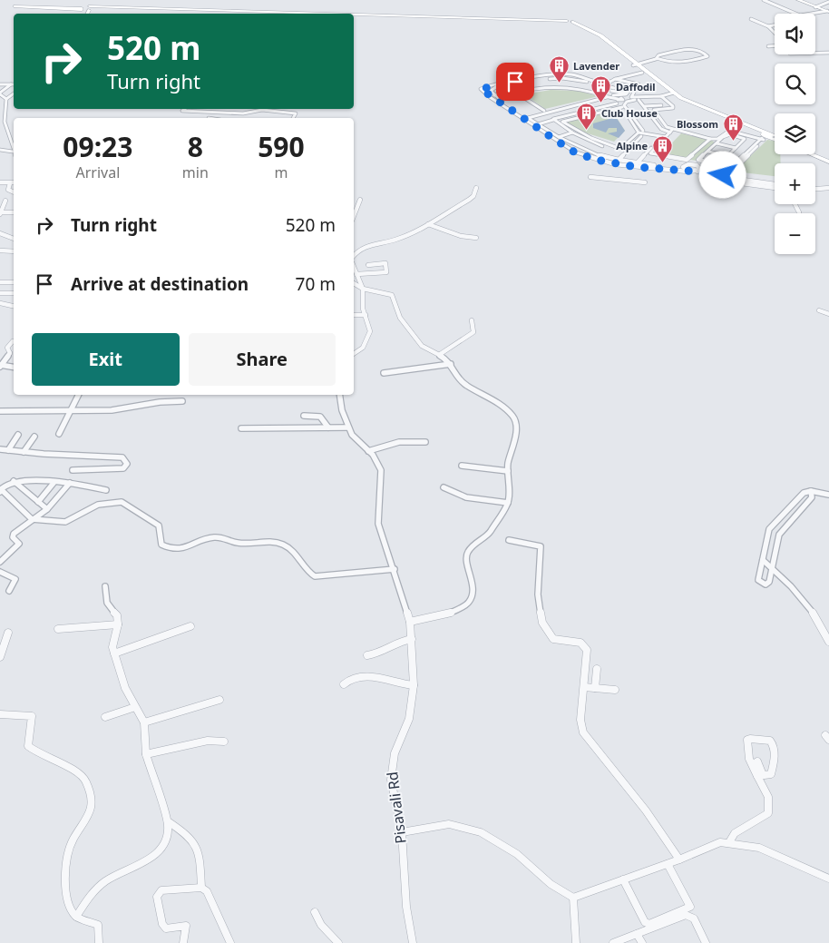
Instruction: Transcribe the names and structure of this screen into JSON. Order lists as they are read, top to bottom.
{
  "streets": {
    "street": ["Pisavali Rd"]
  },
  "places": {
    "building": [
      "Lavender",
      "Daffodil",
      "Club House",
      "Blossom",
      "Alpine"
    ]
  },
  "page": {
    "map_buttons": ["+", "−"],
    "turn": ["520 m", "Turn right"],
    "eta": [
      "09:23",
      "Arrival",
      "8",
      "min",
      "590",
      "m"
    ],
    "list": [
      {
        "name": "Turn right",
        "value": "520 m"
      },
      {
        "name": "Arrive at destination",
        "value": "70 m"
      }
    ],
    "buttons": ["Exit", "Share"]
  }
}
